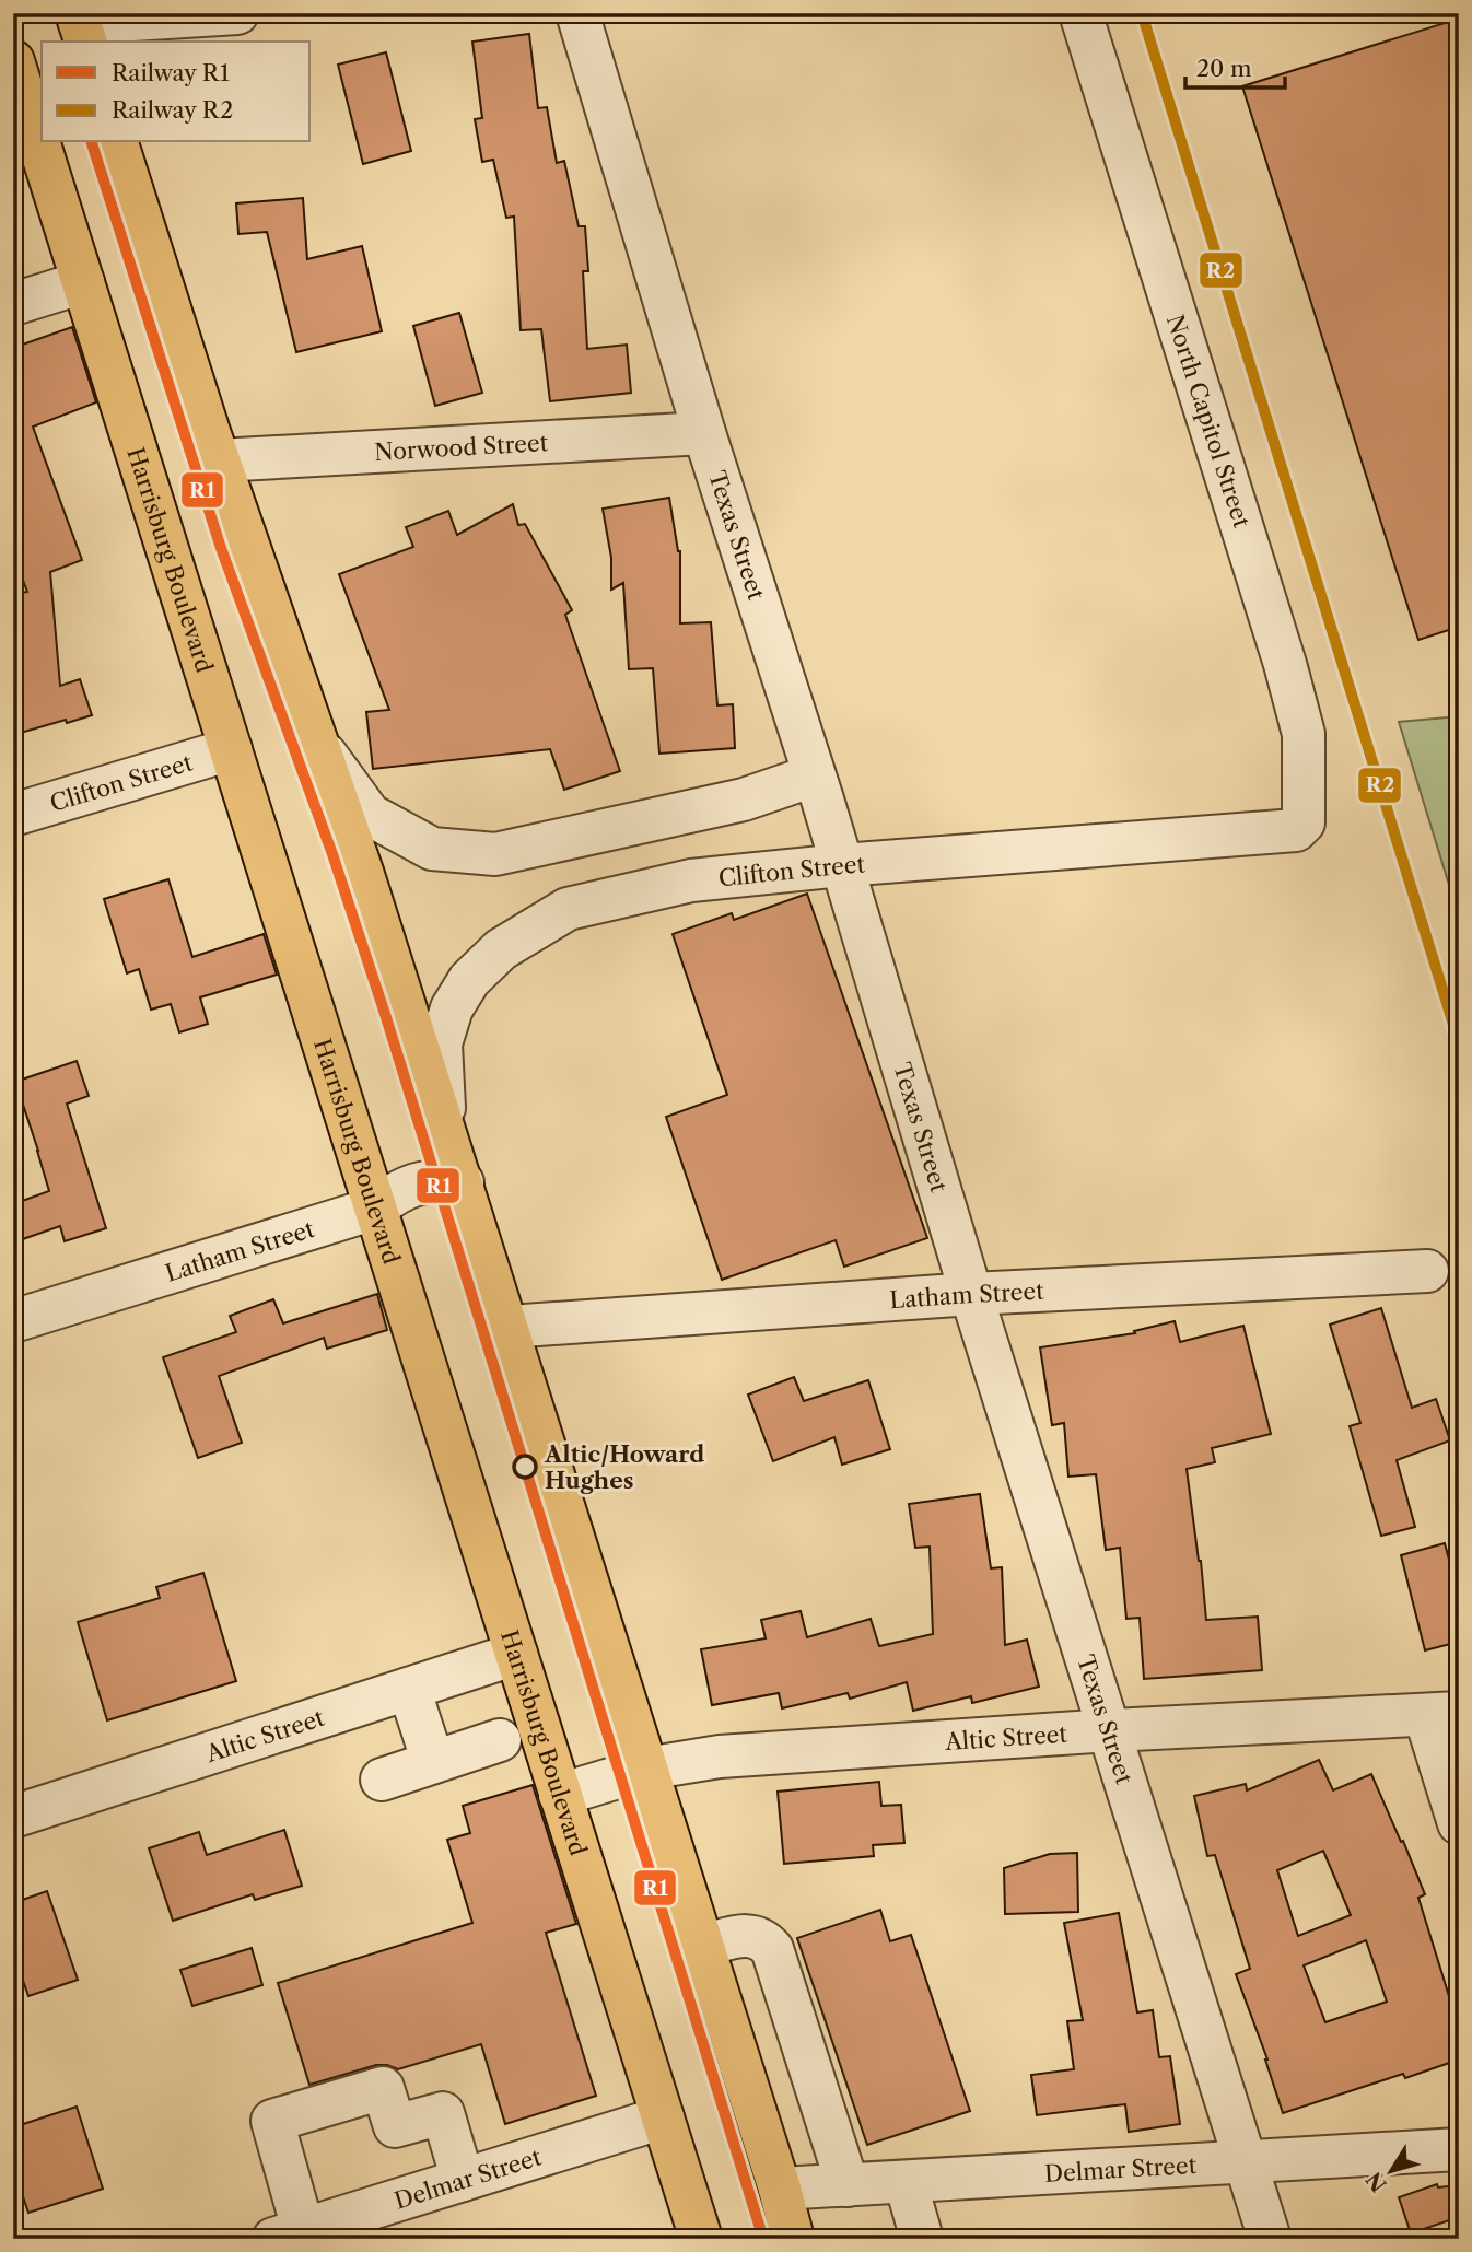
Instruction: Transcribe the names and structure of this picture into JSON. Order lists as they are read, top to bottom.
{
  "streets": {
    "main road": ["Harrisburg Boulevard"],
    "street": [
      "North Capitol Street",
      "Norwood Street",
      "Texas Street",
      "Clifton Street",
      "Latham Street",
      "Altic Street",
      "Delmar Street"
    ]
  },
  "crossings": [
    ["North Capitol Street", "Clifton Street"],
    ["Norwood Street", "Texas Street"],
    ["Texas Street", "Clifton Street"],
    ["Texas Street", "Latham Street"],
    ["Texas Street", "Altic Street"],
    ["Texas Street", "Delmar Street"],
    ["Harrisburg Boulevard", "Clifton Street"],
    ["Harrisburg Boulevard", "Latham Street"],
    ["Harrisburg Boulevard", "Altic Street"],
    ["Harrisburg Boulevard", "Delmar Street"]
  ],
  "places": ["Altic/Howard Hughes"],
  "lines": ["rail line R2", "rail line R1"],
  "legend": ["Railway R1", "Railway R2"],
  "scale_bar": "20 m",
  "north": "bottom left"
}
